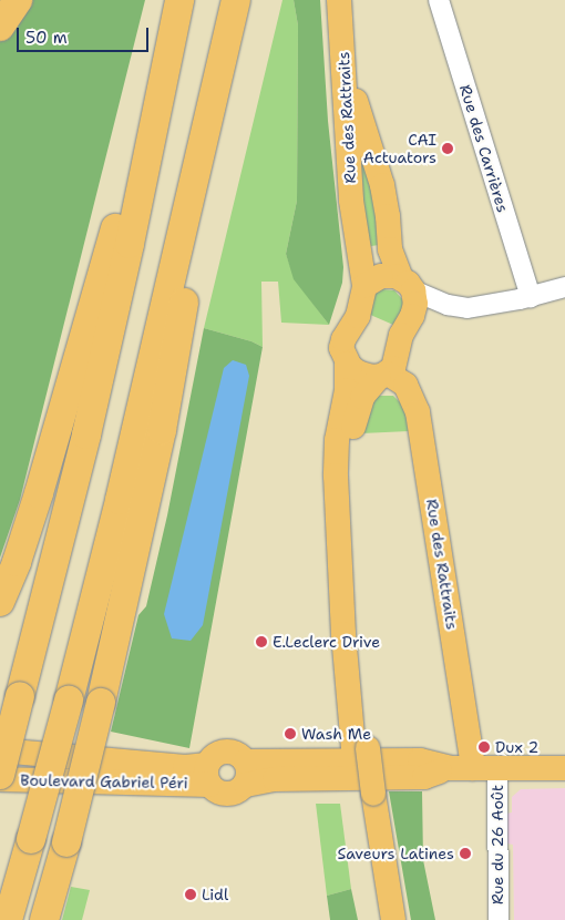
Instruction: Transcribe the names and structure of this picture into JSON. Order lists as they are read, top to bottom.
{
  "streets": {
    "main road": ["Rue des Rattraits", "Boulevard Gabriel Péri"],
    "street": ["Rue des Carrières", "Rue du 26 Août"]
  },
  "crossings": [
    ["Rue des Rattraits", "Rue du 26 Août"]
  ],
  "places": [
    "CAI Actuators",
    "E.Leclerc Drive",
    "Wash Me",
    "Dux 2",
    "Saveurs Latines",
    "Lidl"
  ],
  "scale_bar": "50 m"
}
